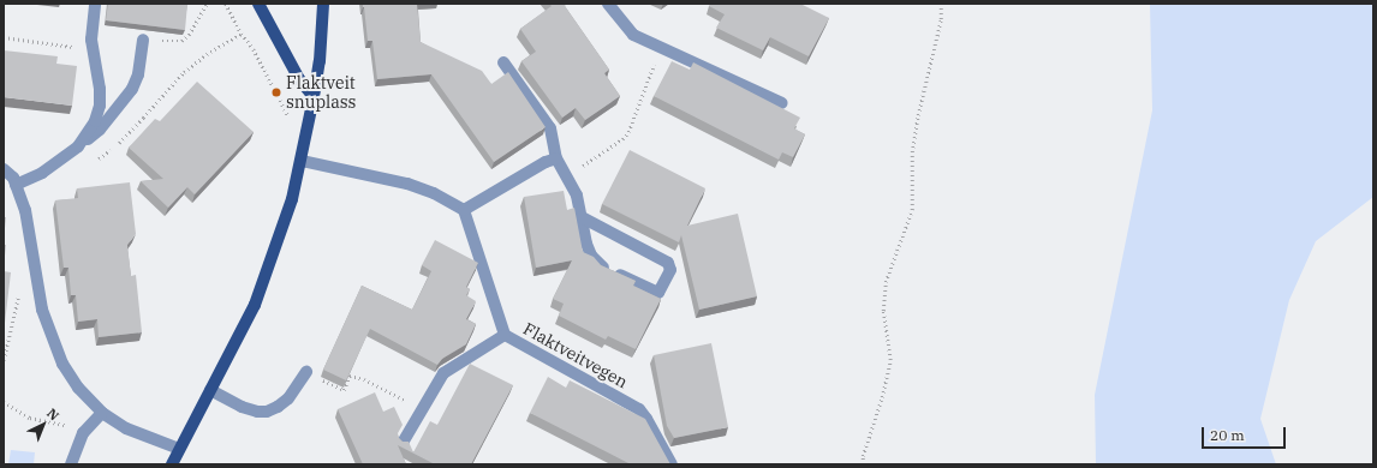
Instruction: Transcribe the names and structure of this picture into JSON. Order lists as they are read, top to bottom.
{
  "streets": {
    "street": ["Flaktveitvegen"]
  },
  "places": ["Flaktveit snuplass"],
  "scale_bar": "20 m",
  "north": "top right"
}
